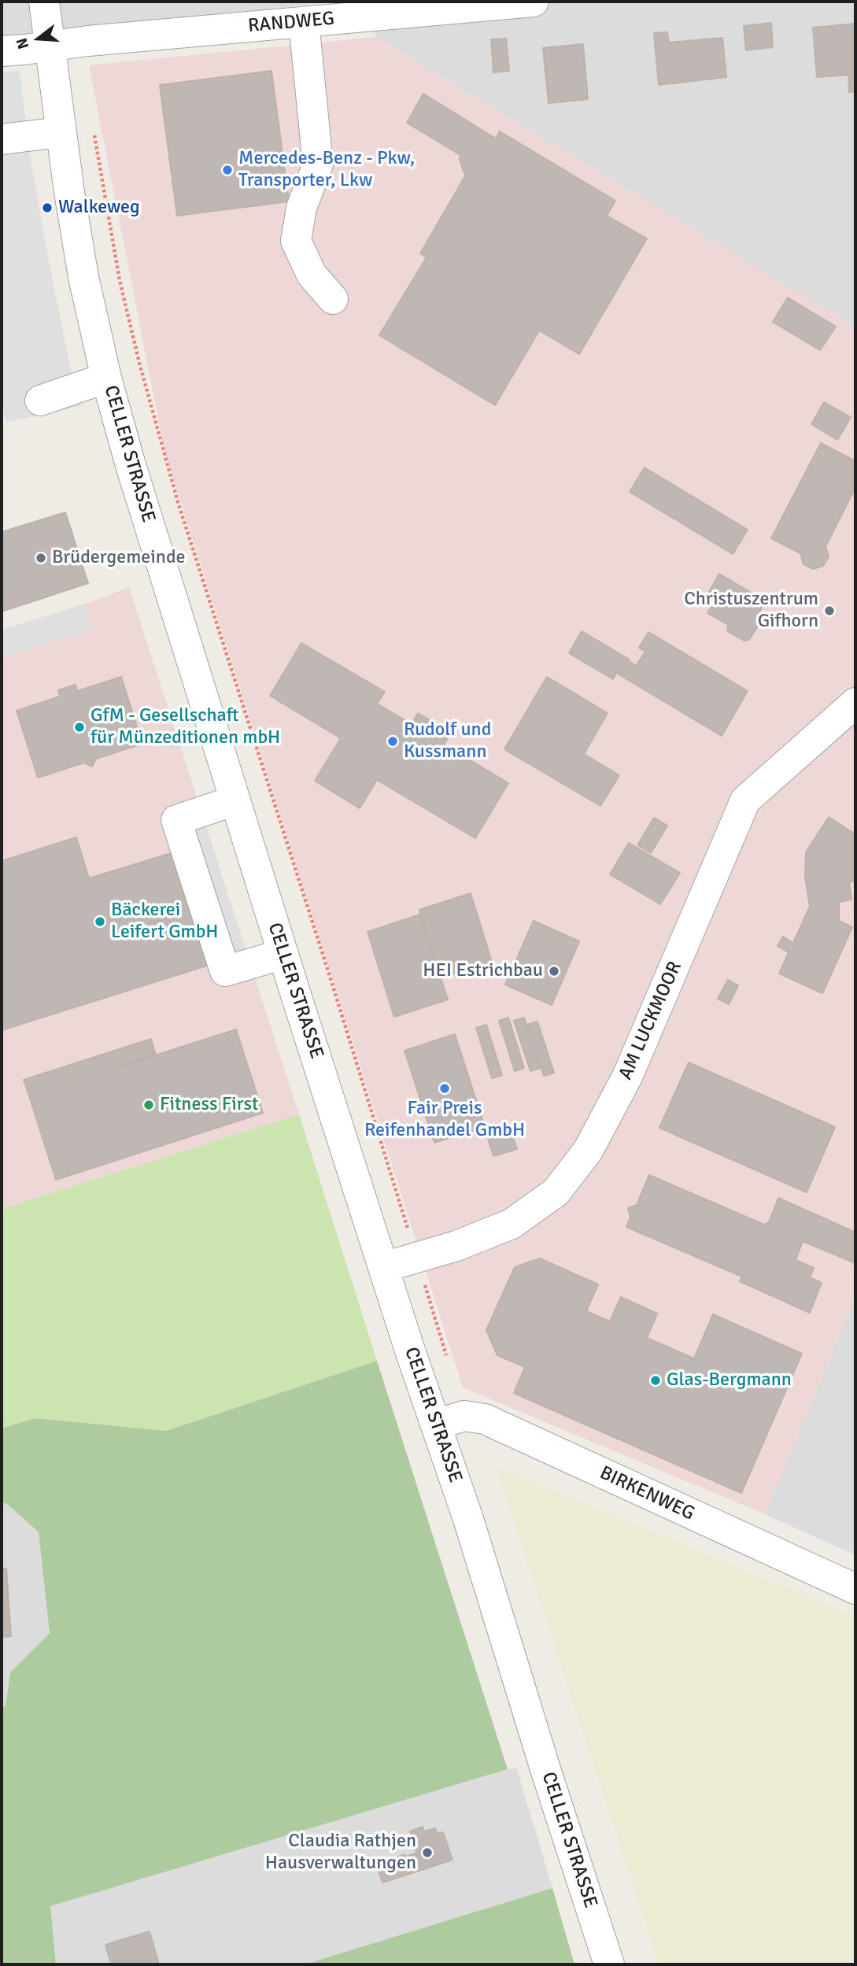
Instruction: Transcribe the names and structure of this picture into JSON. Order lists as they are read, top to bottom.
{
  "streets": {
    "street": [
      "RANDWEG",
      "CELLER STRASSE",
      "AM LUCKMOOR",
      "BIRKENWEG"
    ]
  },
  "crossings": [
    ["RANDWEG", "CELLER STRASSE"],
    ["CELLER STRASSE", "AM LUCKMOOR"],
    ["CELLER STRASSE", "BIRKENWEG"]
  ],
  "places": [
    "Mercedes-Benz - Pkw, Transporter, Lkw",
    "Walkeweg",
    "Brüdergemeinde",
    "Christuszentrum Gifhorn",
    "GfM - Gesellschaft für Münzeditionen mbH",
    "Rudolf und Kussmann",
    "Bäckerei Leifert GmbH",
    "HEI Estrichbau",
    "Fair Preis Reifenhandel GmbH",
    "Fitness First",
    "Glas-Bergmann",
    "Claudia Rathjen Hausverwaltungen"
  ],
  "north": "left"
}
